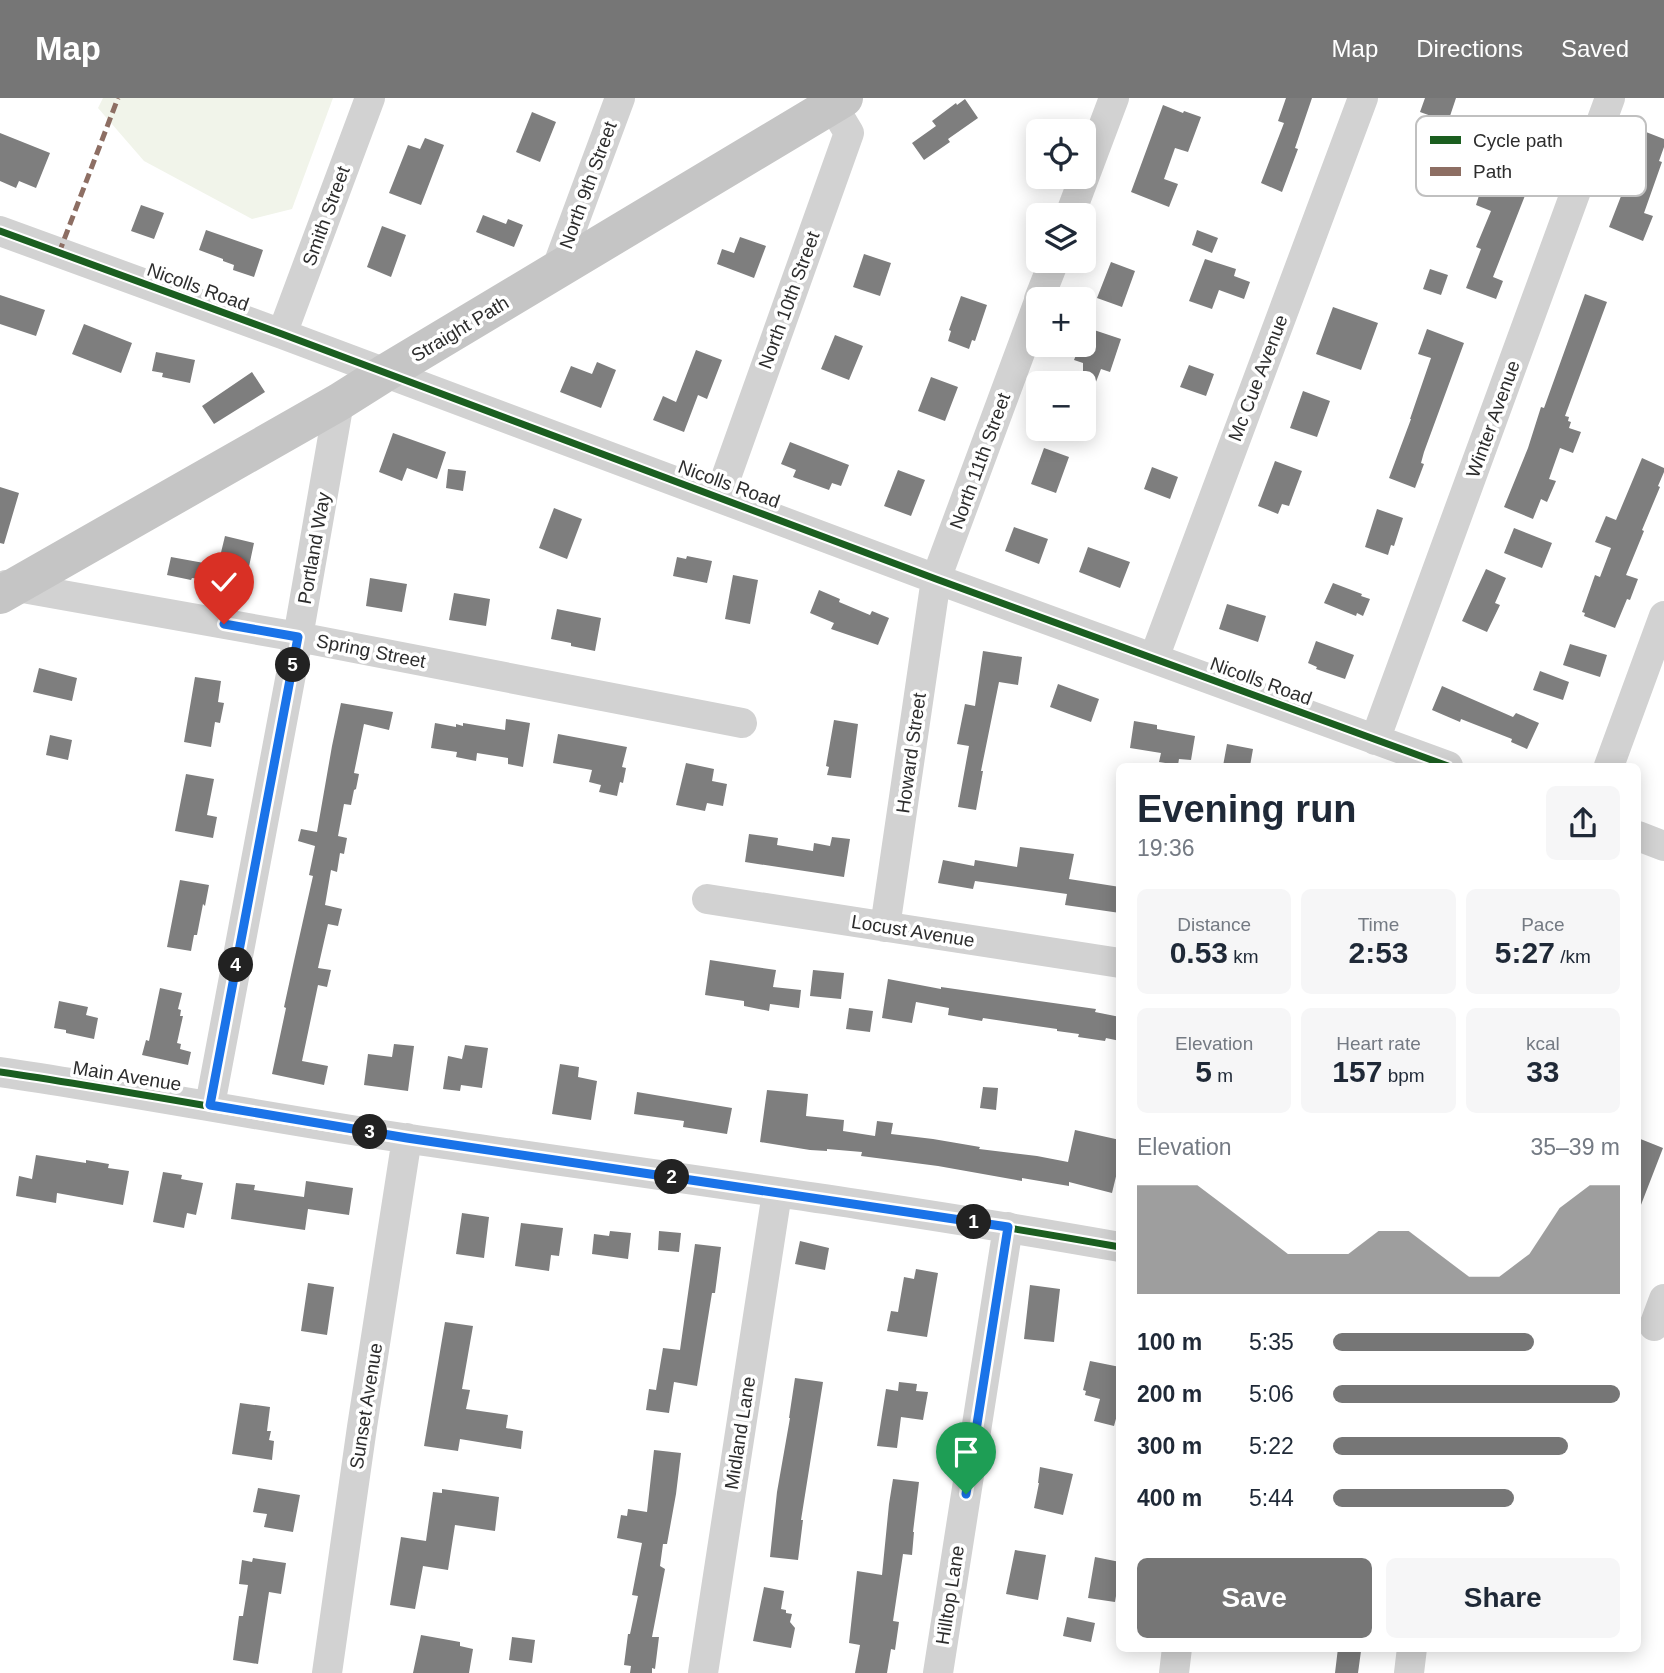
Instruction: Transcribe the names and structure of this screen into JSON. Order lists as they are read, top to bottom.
{
  "streets": {
    "main road": ["Straight Path"],
    "street": [
      "North 9th Street",
      "Smith Street",
      "Nicolls Road",
      "North 10th Street",
      "Mc Cue Avenue",
      "Winter Avenue",
      "North 11th Street",
      "Portland Way",
      "Spring Street",
      "Howard Street",
      "Locust Avenue",
      "Main Avenue",
      "Sunset Avenue",
      "Midland Lane",
      "Hilltop Lane"
    ]
  },
  "crossings": [
    ["North 9th Street", "Straight Path"],
    ["Smith Street", "Nicolls Road"],
    ["Nicolls Road", "North 10th Street"],
    ["Nicolls Road", "Straight Path"],
    ["Nicolls Road", "Mc Cue Avenue"],
    ["Nicolls Road", "Winter Avenue"],
    ["Nicolls Road", "North 11th Street"],
    ["Nicolls Road", "Howard Street"],
    ["North 10th Street", "Straight Path"],
    ["Straight Path", "Portland Way"],
    ["Straight Path", "Spring Street"],
    ["North 11th Street", "Howard Street"],
    ["Portland Way", "Spring Street"],
    ["Portland Way", "Main Avenue"],
    ["Howard Street", "Locust Avenue"],
    ["Main Avenue", "Sunset Avenue"],
    ["Main Avenue", "Midland Lane"],
    ["Main Avenue", "Hilltop Lane"]
  ],
  "legend": ["Cycle path", "Path"],
  "page": {
    "header": "Map",
    "nav": ["Map", "Directions", "Saved"],
    "map_buttons": ["+", "−"],
    "pins": [
      "5",
      "4",
      "3",
      "2",
      "1"
    ],
    "heading": ["Evening run", "19:36"],
    "stats": [
      ["Distance", "0.53 km"],
      ["Time", "2:53"],
      ["Pace", "5:27 /km"],
      ["Elevation", "5 m"],
      ["Heart rate", "157 bpm"],
      ["kcal", "33"]
    ],
    "chart": ["Elevation", "35–39 m"],
    "list": [
      {
        "name": "100 m",
        "note": "5:35"
      },
      {
        "name": "200 m",
        "note": "5:06"
      },
      {
        "name": "300 m",
        "note": "5:22"
      },
      {
        "name": "400 m",
        "note": "5:44"
      }
    ],
    "buttons": ["Save", "Share"]
  }
}
